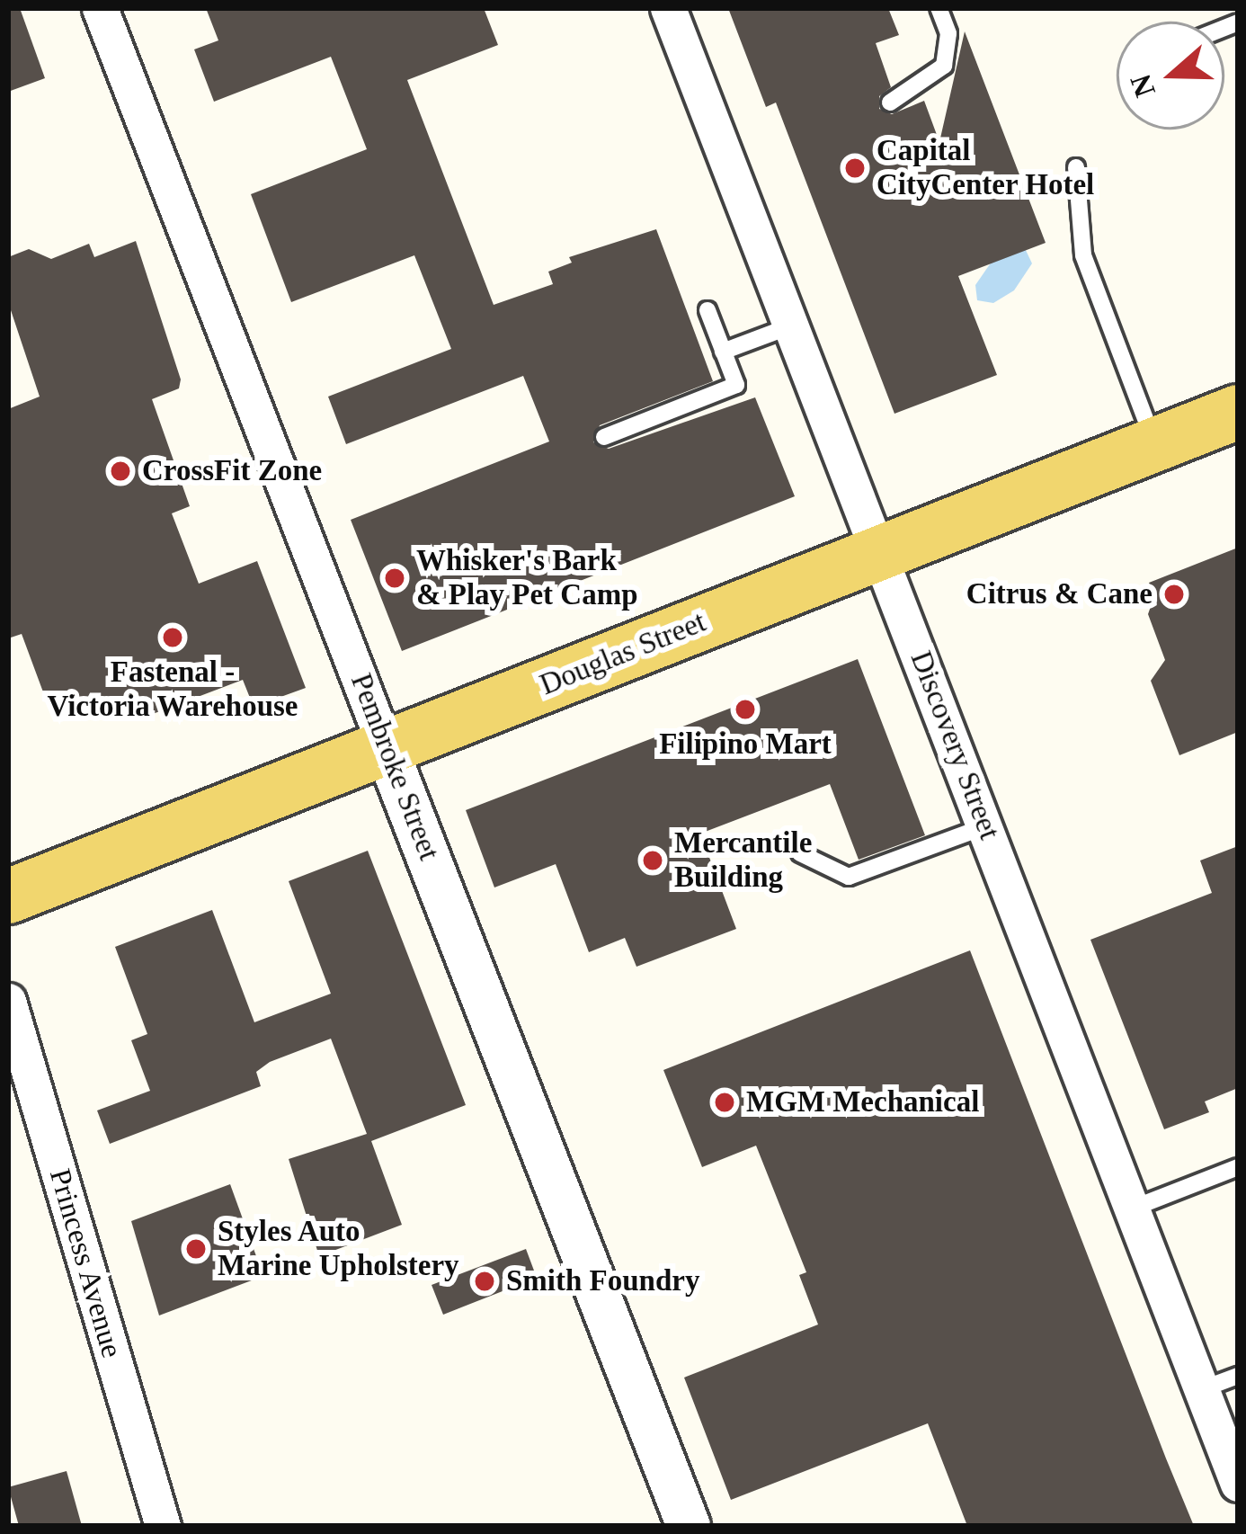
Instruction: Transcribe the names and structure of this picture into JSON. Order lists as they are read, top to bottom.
{
  "streets": {
    "main road": ["Douglas Street"],
    "street": ["Discovery Street", "Pembroke Street", "Princess Avenue"]
  },
  "crossings": [
    ["Douglas Street", "Discovery Street"],
    ["Douglas Street", "Pembroke Street"]
  ],
  "places": [
    "Capital CityCenter Hotel",
    "CrossFit Zone",
    "Whisker's Bark & Play Pet Camp",
    "Citrus & Cane",
    "Fastenal - Victoria Warehouse",
    "Filipino Mart",
    "Mercantile Building",
    "MGM Mechanical",
    "Styles Auto Marine Upholstery",
    "Smith Foundry"
  ],
  "north": "left"
}
